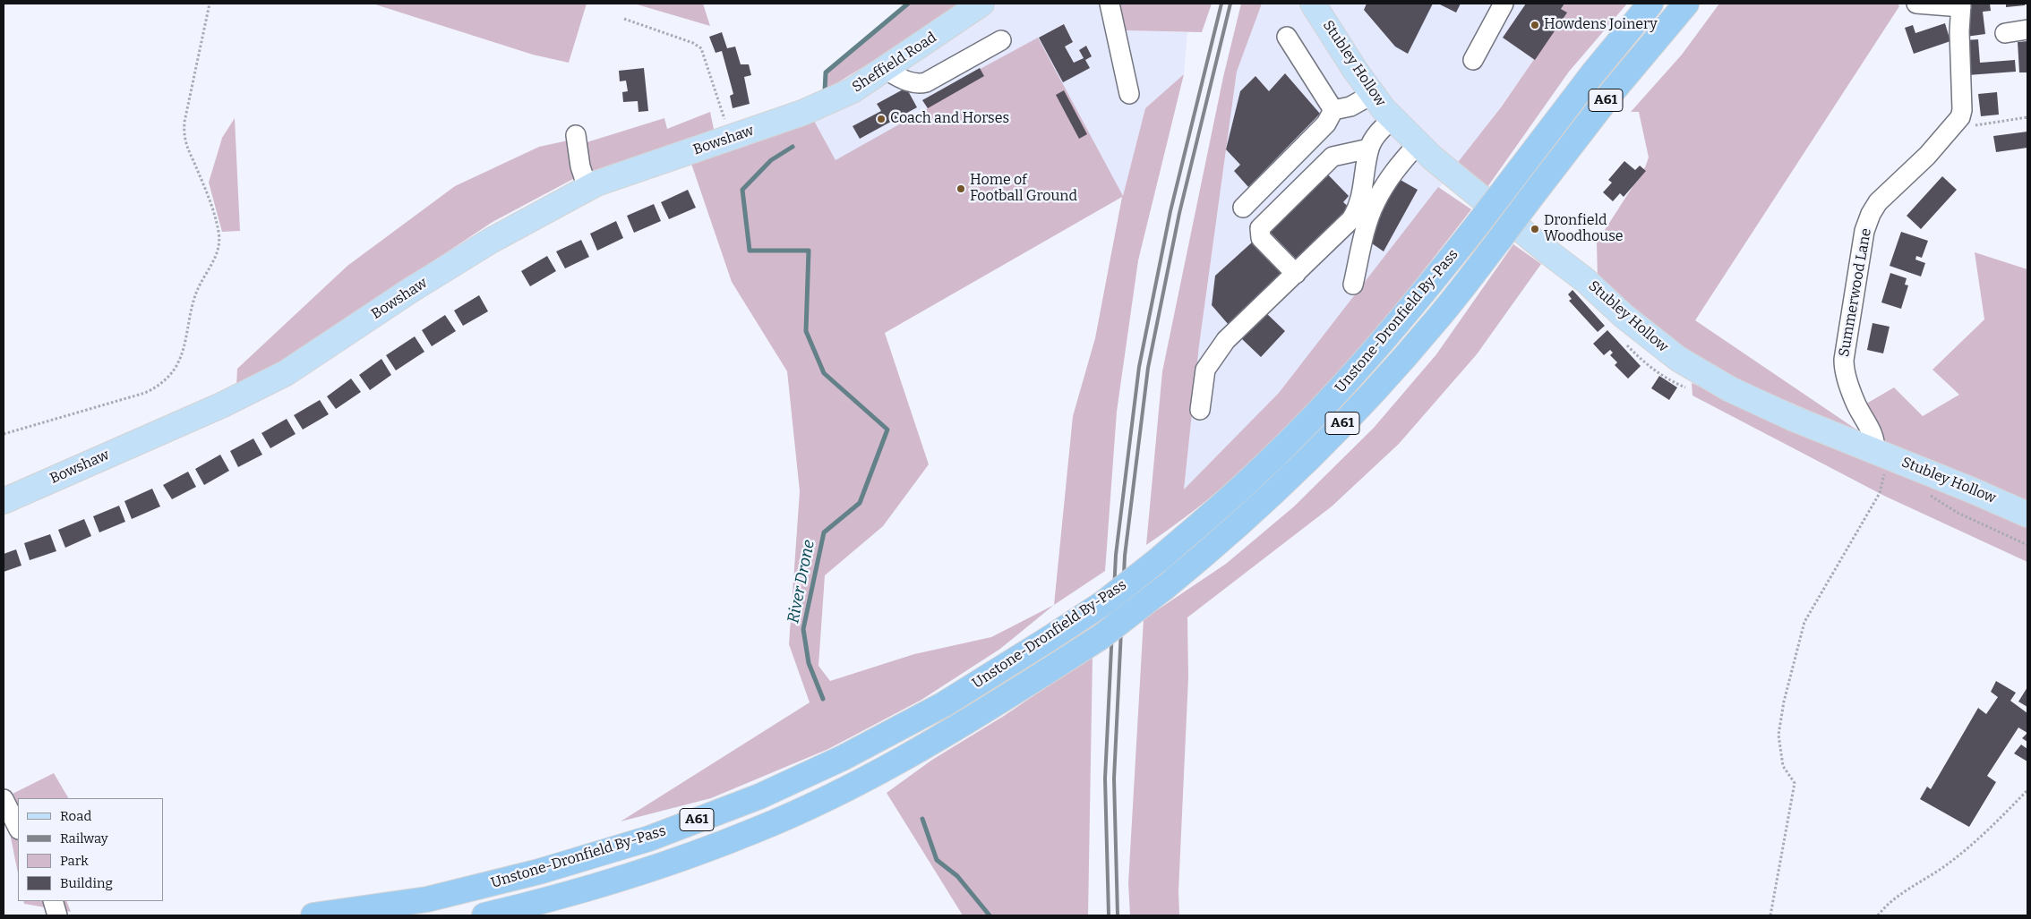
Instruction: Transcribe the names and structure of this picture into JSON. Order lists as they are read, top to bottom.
{
  "streets": {
    "highway": ["A61", "Unstone-Dronfield By-Pass"],
    "main road": ["Sheffield Road", "Stubley Hollow", "Bowshaw"],
    "street": ["Summerwood Lane"]
  },
  "crossings": [
    ["Sheffield Road", "Bowshaw"],
    ["Stubley Hollow", "Summerwood Lane"]
  ],
  "water": ["River Drone"],
  "places": [
    "Howdens Joinery",
    "Coach and Horses",
    "Home of Football Ground",
    "Dronfield Woodhouse"
  ],
  "legend": [
    "Road",
    "Railway",
    "Park",
    "Building"
  ]
}
